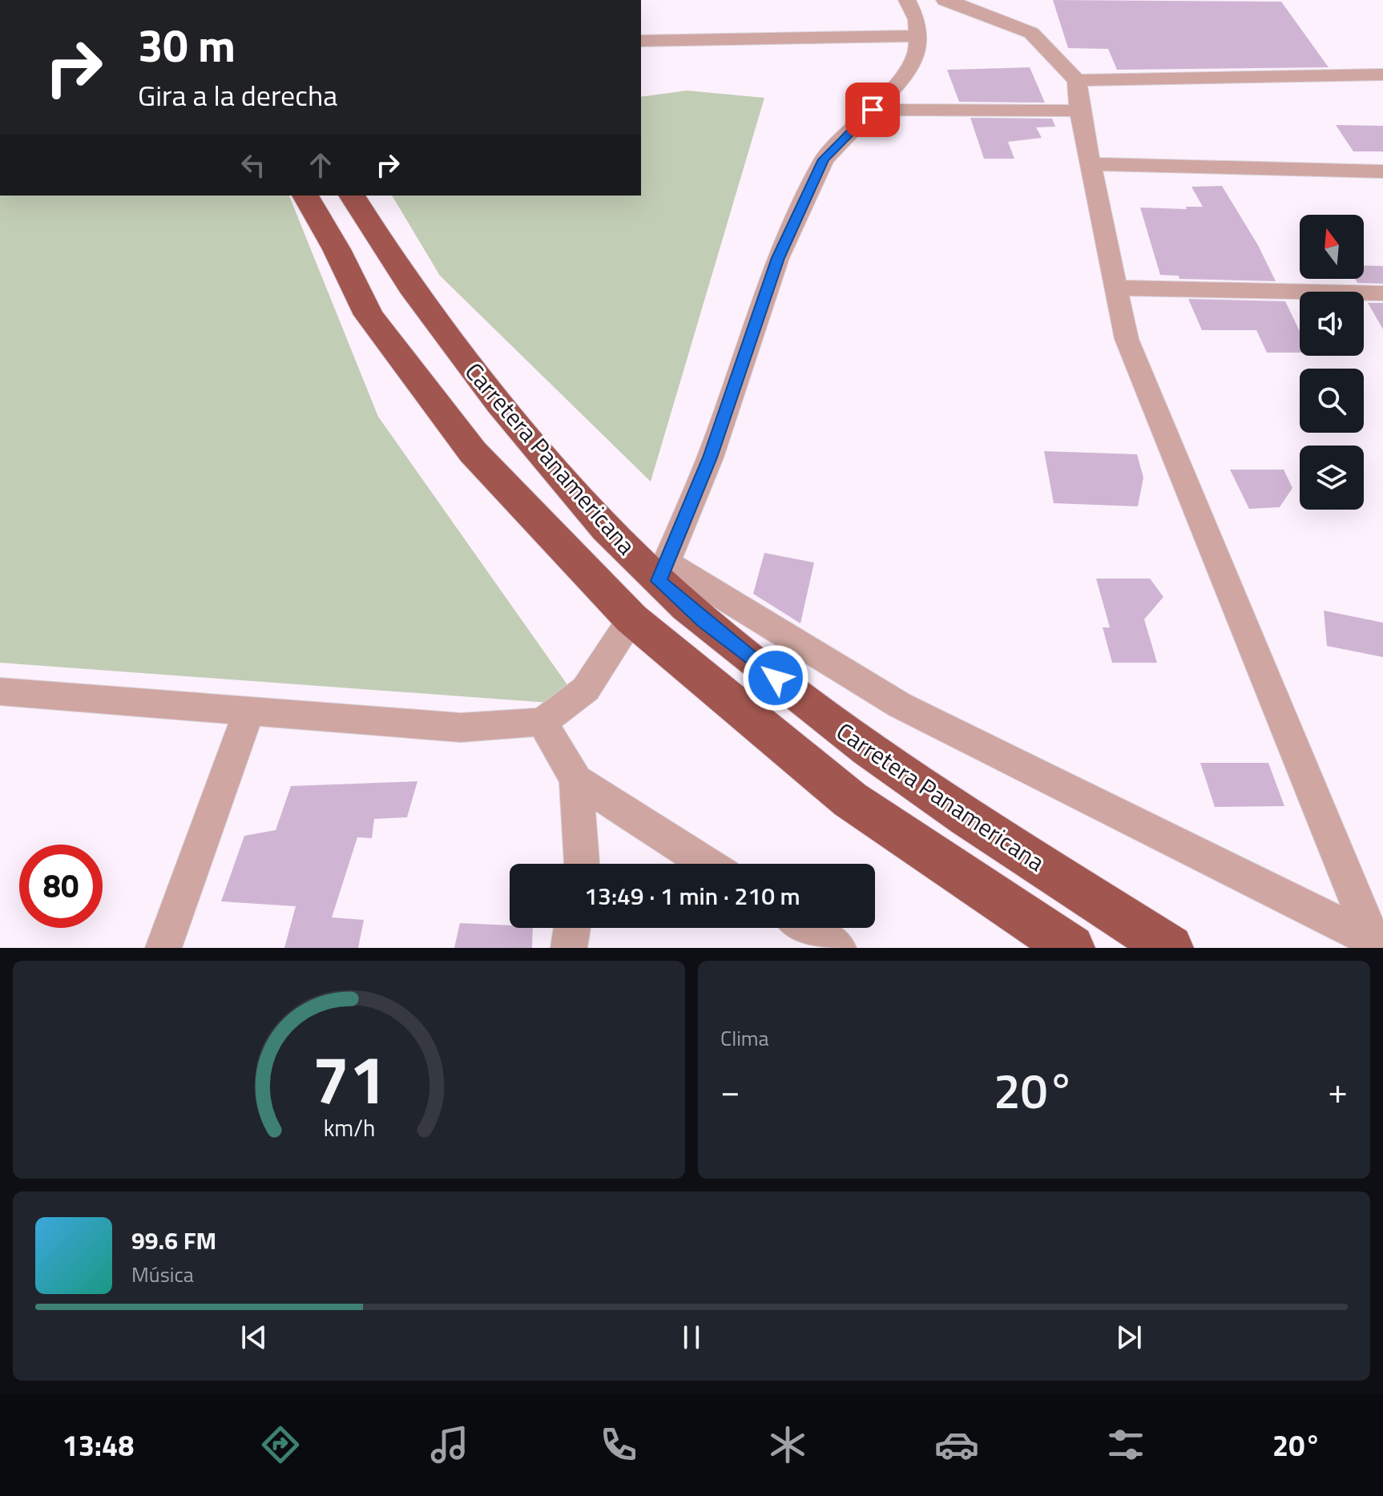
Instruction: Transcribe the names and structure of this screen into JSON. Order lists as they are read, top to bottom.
{
  "streets": {
    "highway": ["Carretera Panamericana"]
  },
  "north": "top",
  "page": {
    "turn": ["30 m", "Gira a la derecha"],
    "limit": "80",
    "trip": "13:49 · 1 min · 210 m",
    "tile": "Clima",
    "heat": ["−", "20°", "+"],
    "song": ["99.6 FM", "Música"],
    "tabs": ["13:48", "20°"],
    "gauge": ["71", "km/h"]
  }
}
